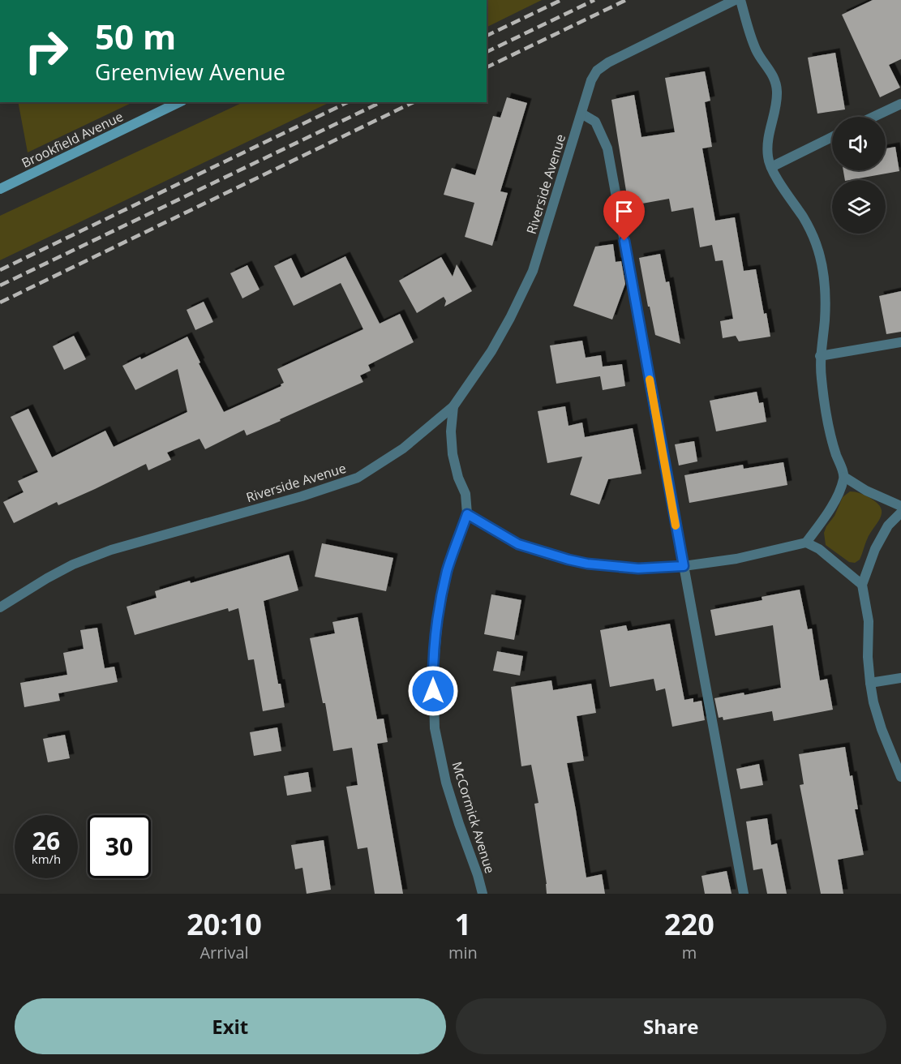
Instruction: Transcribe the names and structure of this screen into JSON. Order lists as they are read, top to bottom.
{
  "streets": {
    "street": ["Brookfield Avenue", "Riverside Avenue", "McCormick Avenue"]
  },
  "crossings": [
    ["Riverside Avenue", "McCormick Avenue"]
  ],
  "page": {
    "turn": ["50 m", "Greenview Avenue"],
    "speed": "26 km/h",
    "limit": "30",
    "eta": [
      "20:10",
      "Arrival",
      "1",
      "min",
      "220",
      "m"
    ],
    "buttons": ["Exit", "Share"]
  }
}
